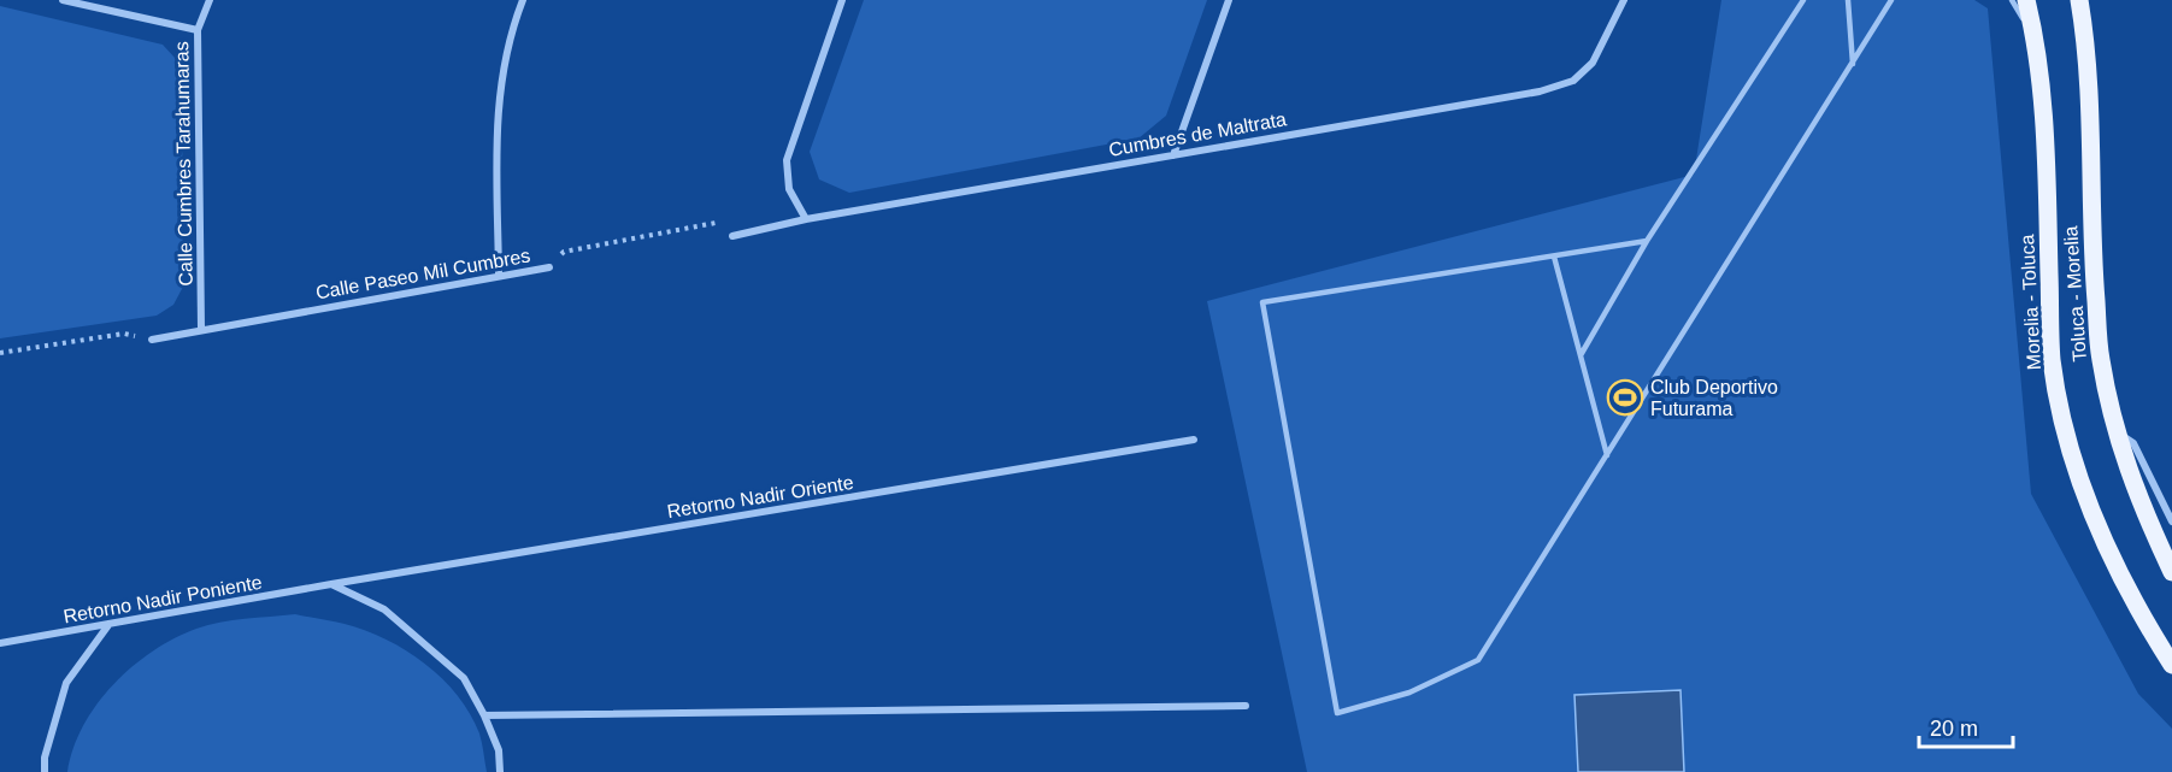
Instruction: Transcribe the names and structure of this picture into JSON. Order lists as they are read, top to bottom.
{
  "streets": {
    "main road": ["Toluca - Morelia", "Morelia - Toluca"],
    "street": [
      "Cumbres de Maltrata",
      "Calle Cumbres Tarahumaras",
      "Calle Paseo Mil Cumbres",
      "Retorno Nadir Oriente",
      "Retorno Nadir Poniente"
    ]
  },
  "crossings": [
    ["Cumbres de Maltrata", "Calle Paseo Mil Cumbres"],
    ["Calle Cumbres Tarahumaras", "Calle Paseo Mil Cumbres"],
    ["Retorno Nadir Oriente", "Retorno Nadir Poniente"]
  ],
  "places": {
    "sports": ["Club Deportivo Futurama"]
  },
  "scale_bar": "20 m"
}
